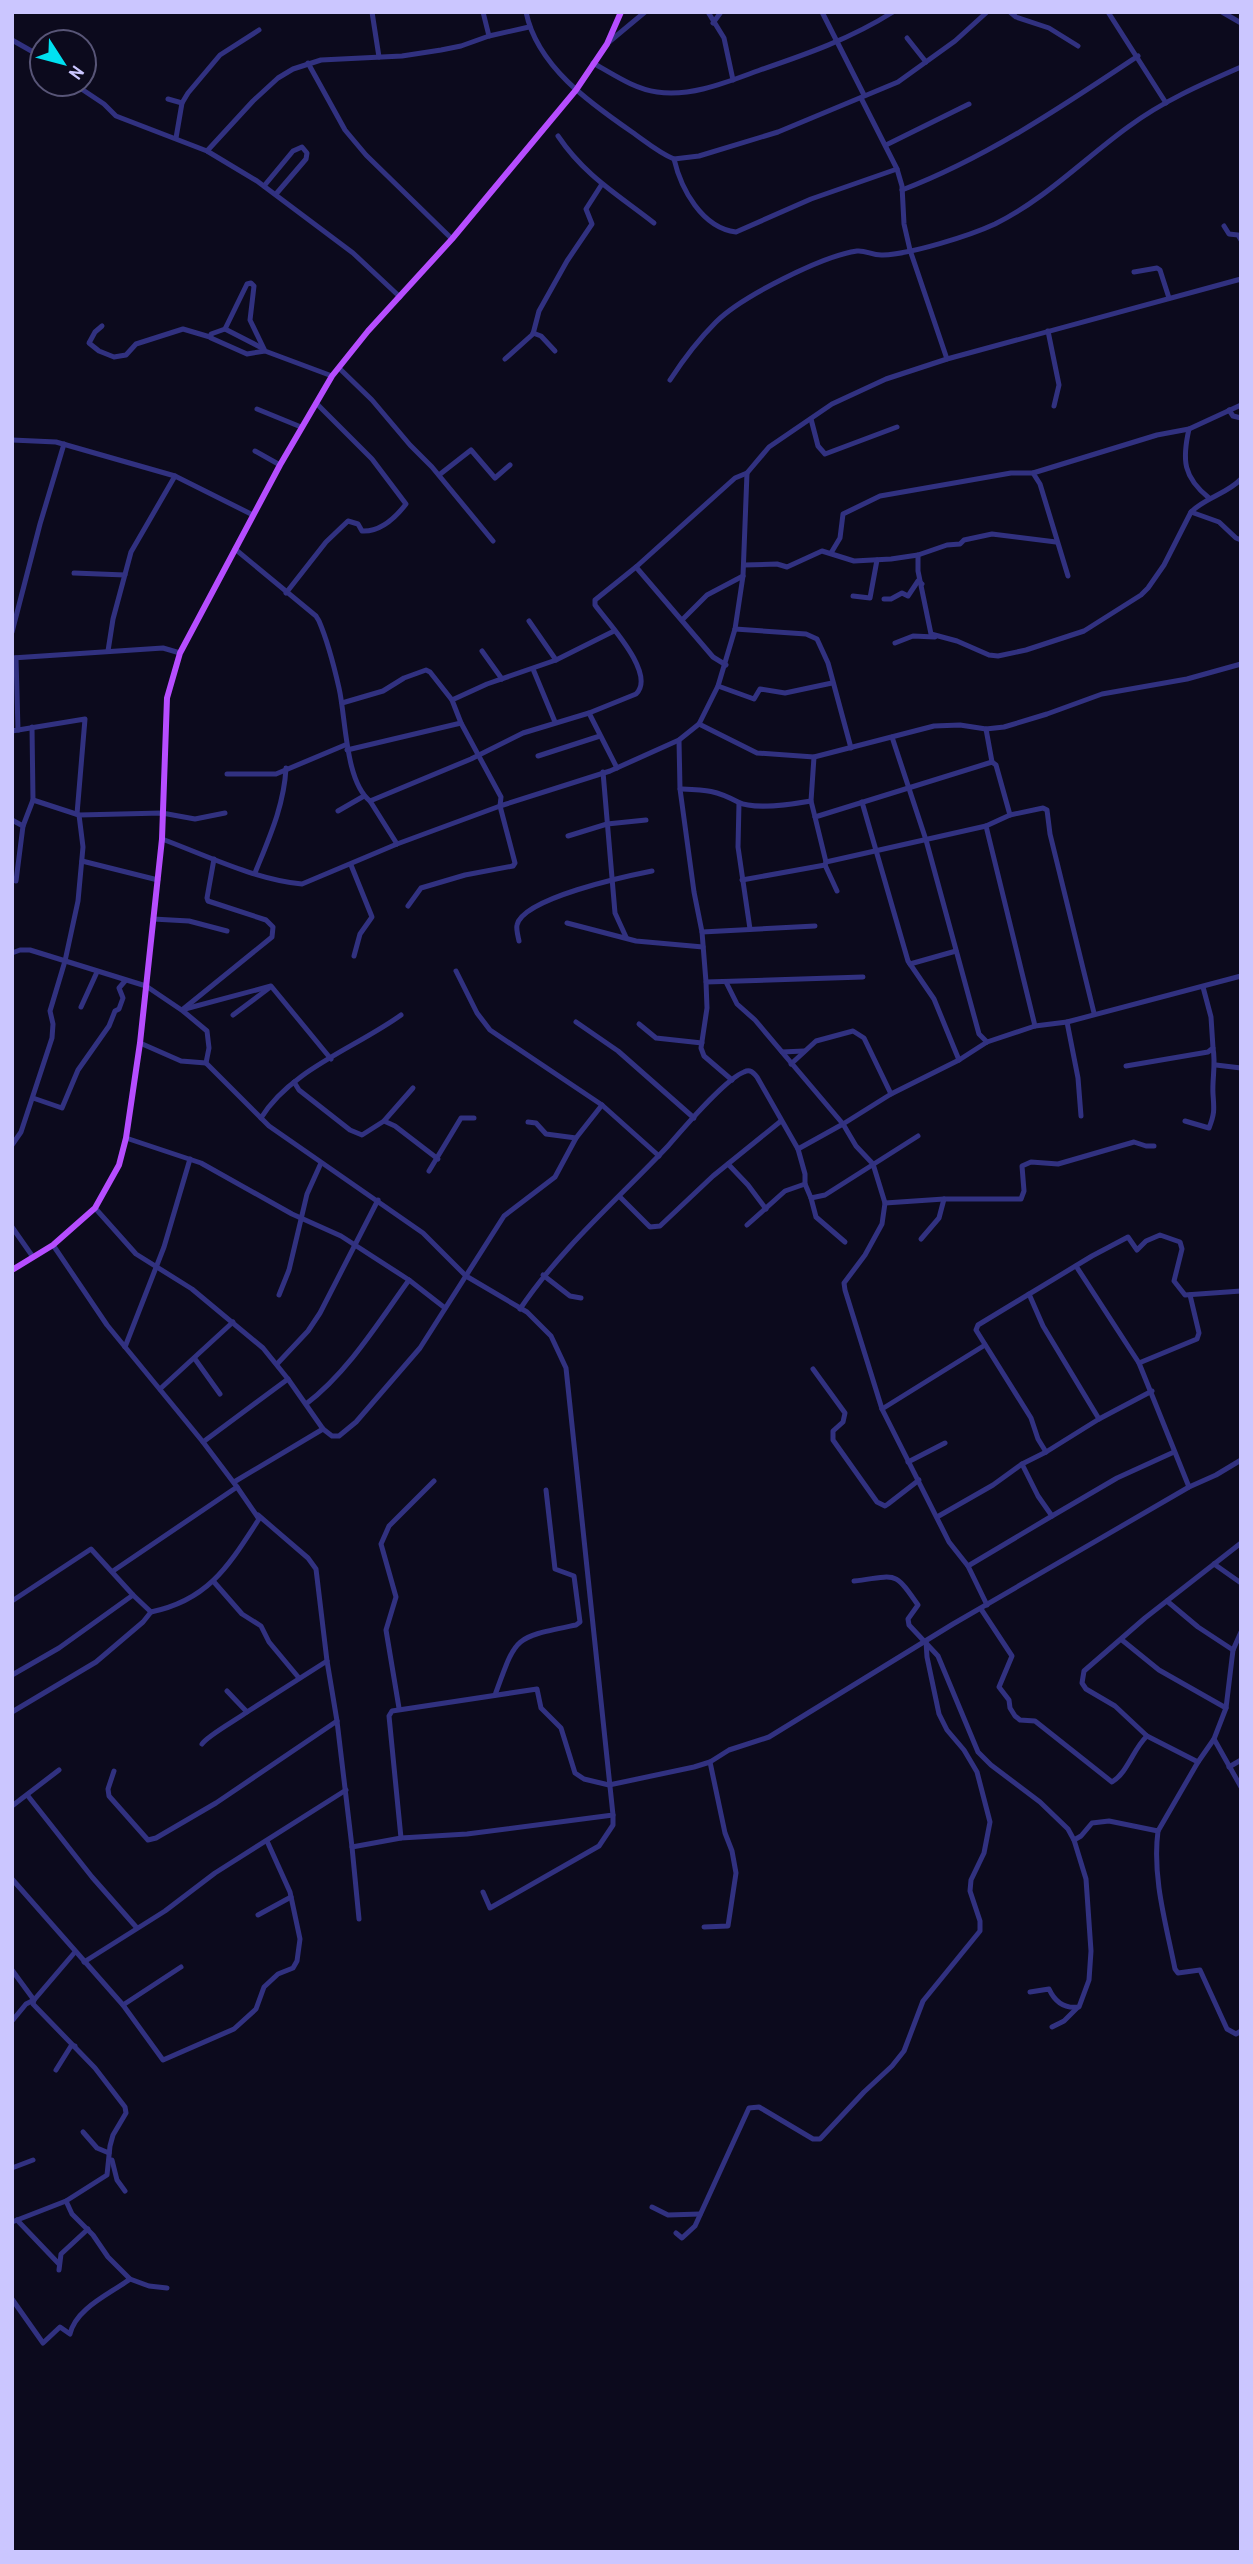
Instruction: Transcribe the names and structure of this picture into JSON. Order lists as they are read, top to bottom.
{
  "north": "bottom right"
}
